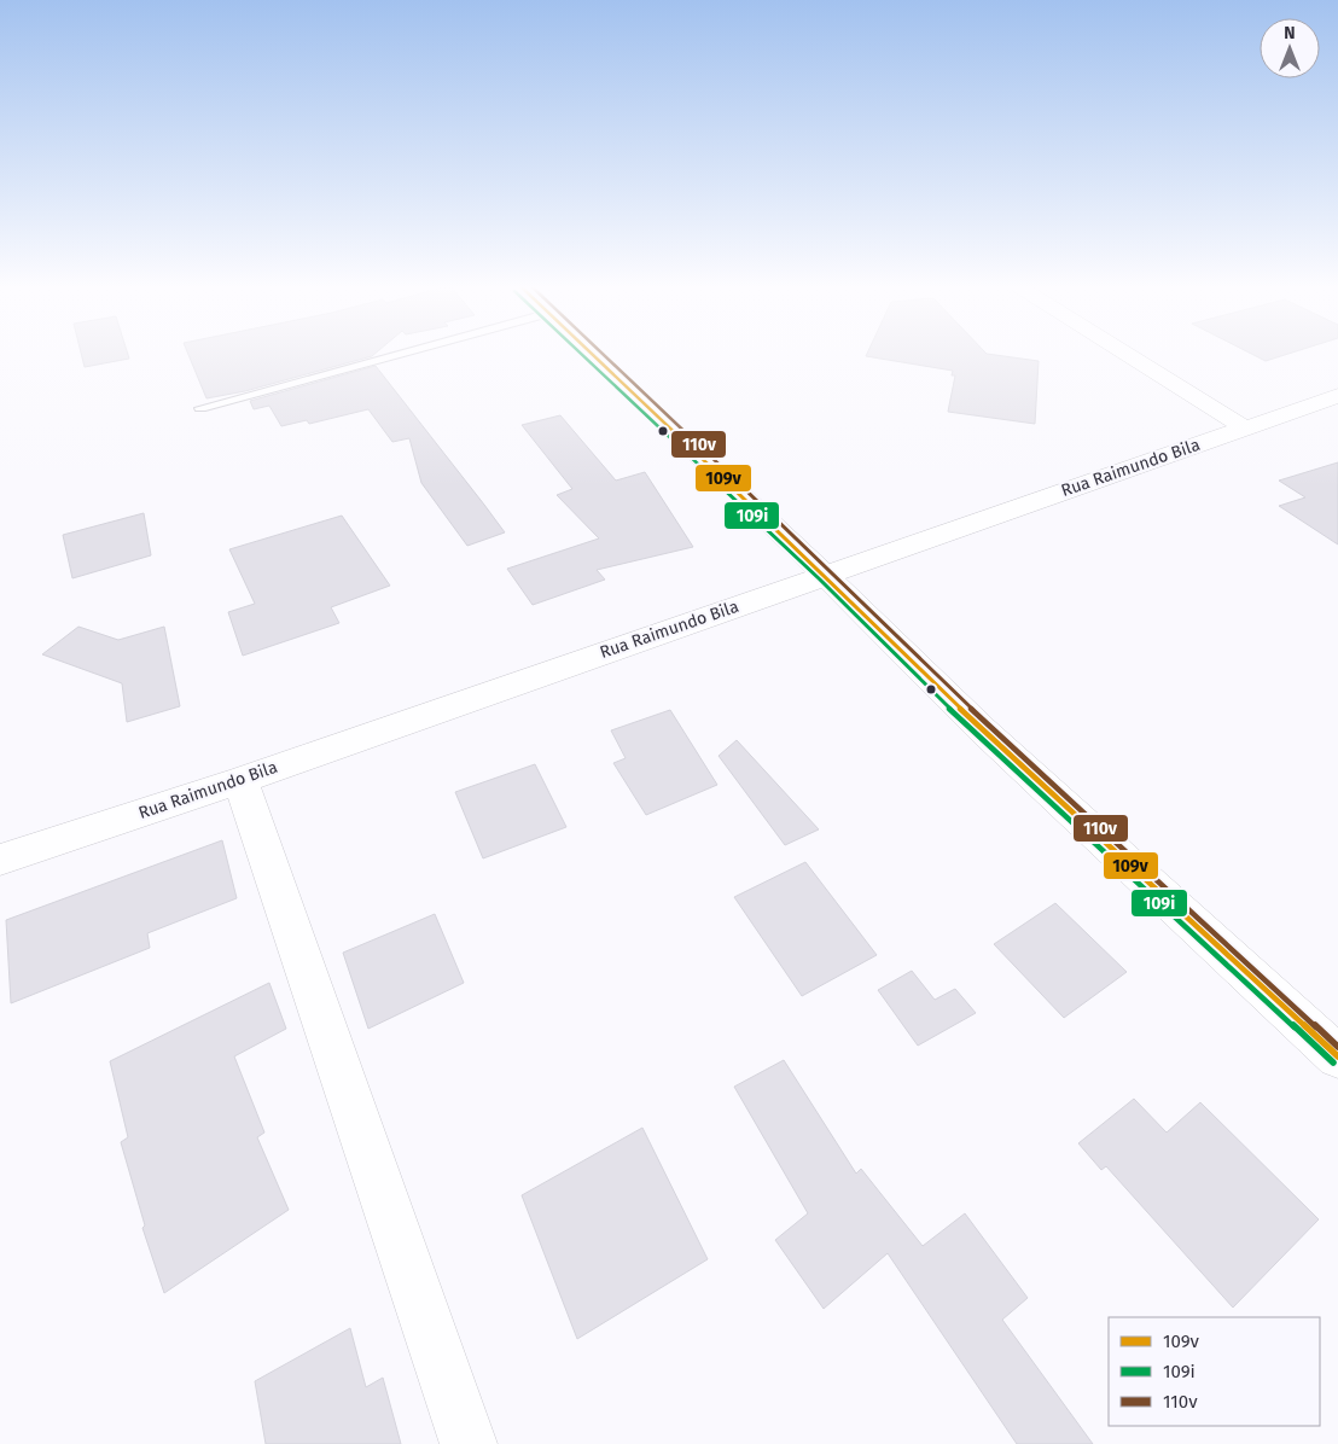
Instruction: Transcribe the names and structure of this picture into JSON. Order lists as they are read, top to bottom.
{
  "streets": {
    "street": ["Rua Raimundo Bila"]
  },
  "lines": ["transit line 109v", "transit line 109i", "transit line 110v"],
  "legend": ["109v", "109i", "110v"],
  "north": "top"
}
